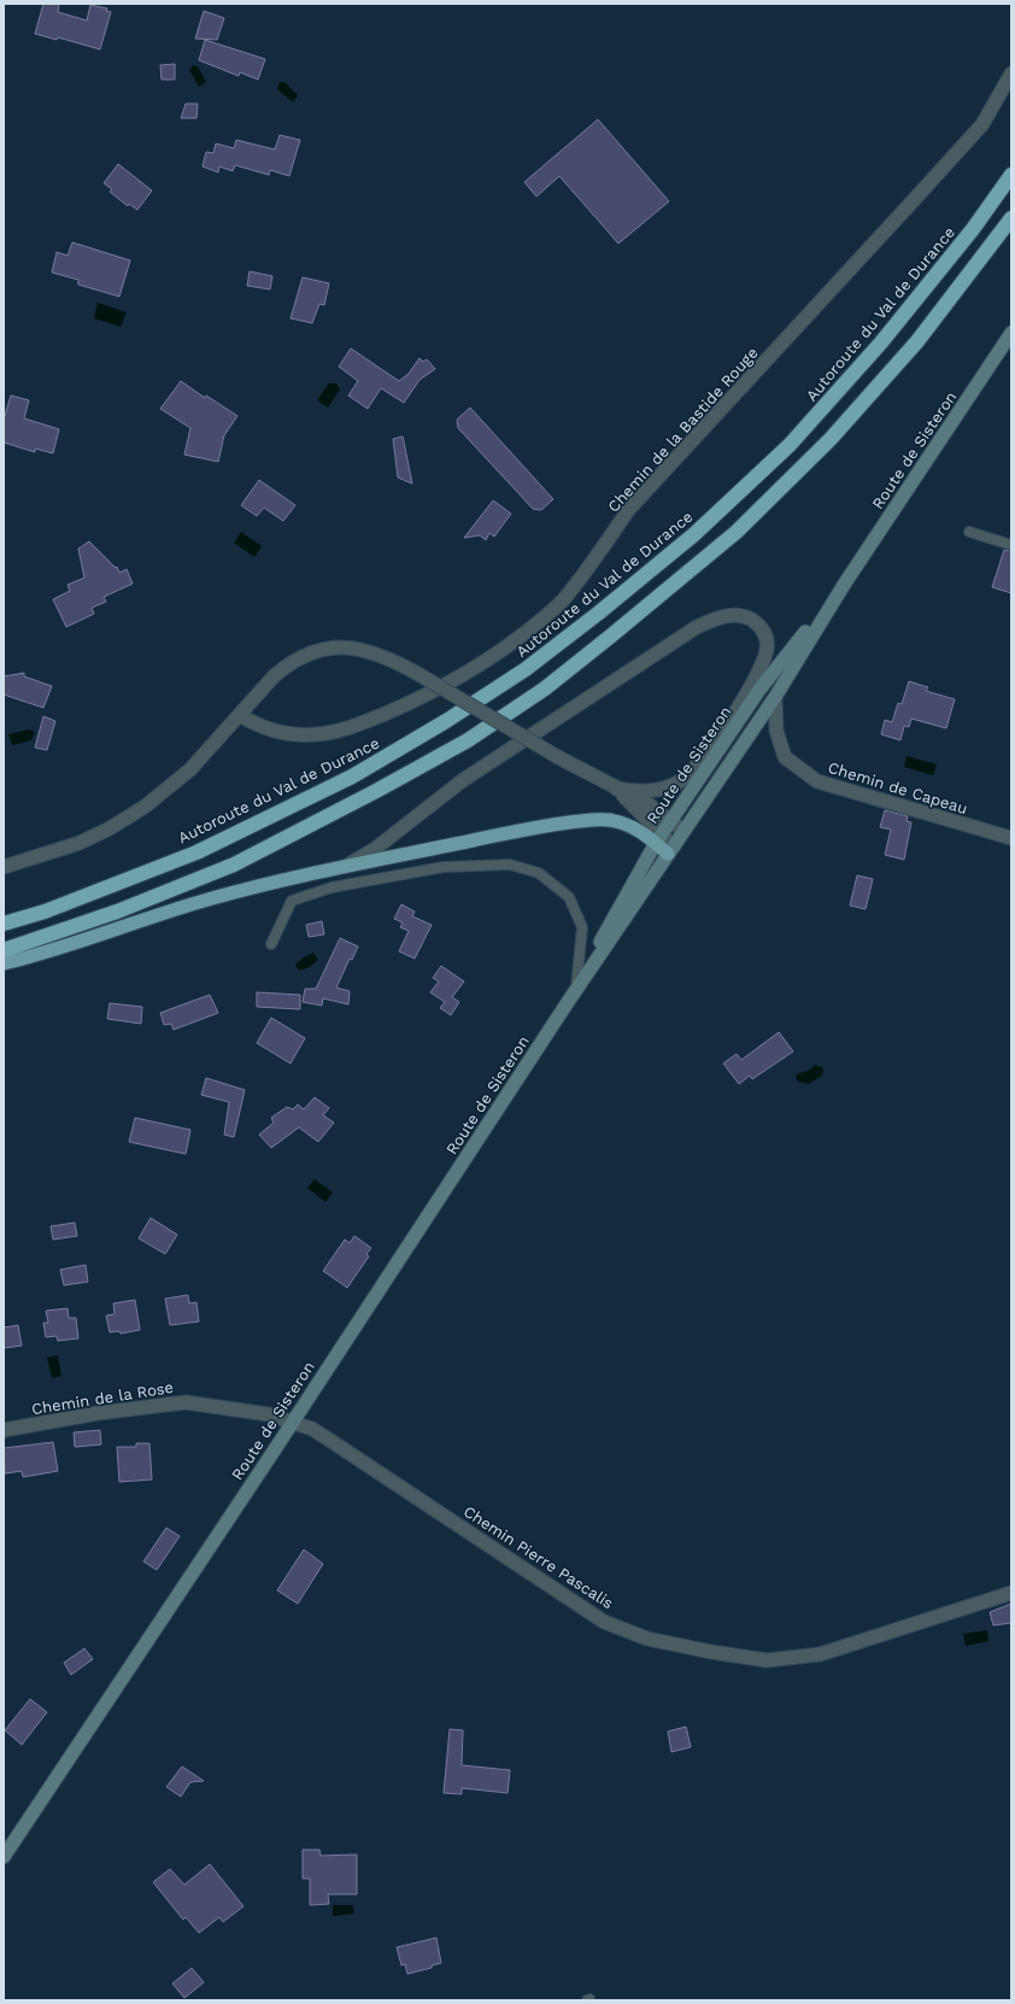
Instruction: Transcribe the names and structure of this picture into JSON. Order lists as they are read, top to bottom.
{
  "streets": {
    "highway": ["Autoroute du Val de Durance"],
    "main road": ["Route de Sisteron"],
    "street": [
      "Chemin de la Bastide Rouge",
      "Chemin de Capeau",
      "Chemin de la Rose",
      "Chemin Pierre Pascalis"
    ]
  },
  "crossings": [
    ["Route de Sisteron", "Chemin de Capeau"],
    ["Route de Sisteron", "Chemin de la Rose"],
    ["Route de Sisteron", "Chemin Pierre Pascalis"],
    ["Chemin de la Rose", "Chemin Pierre Pascalis"]
  ]
}
